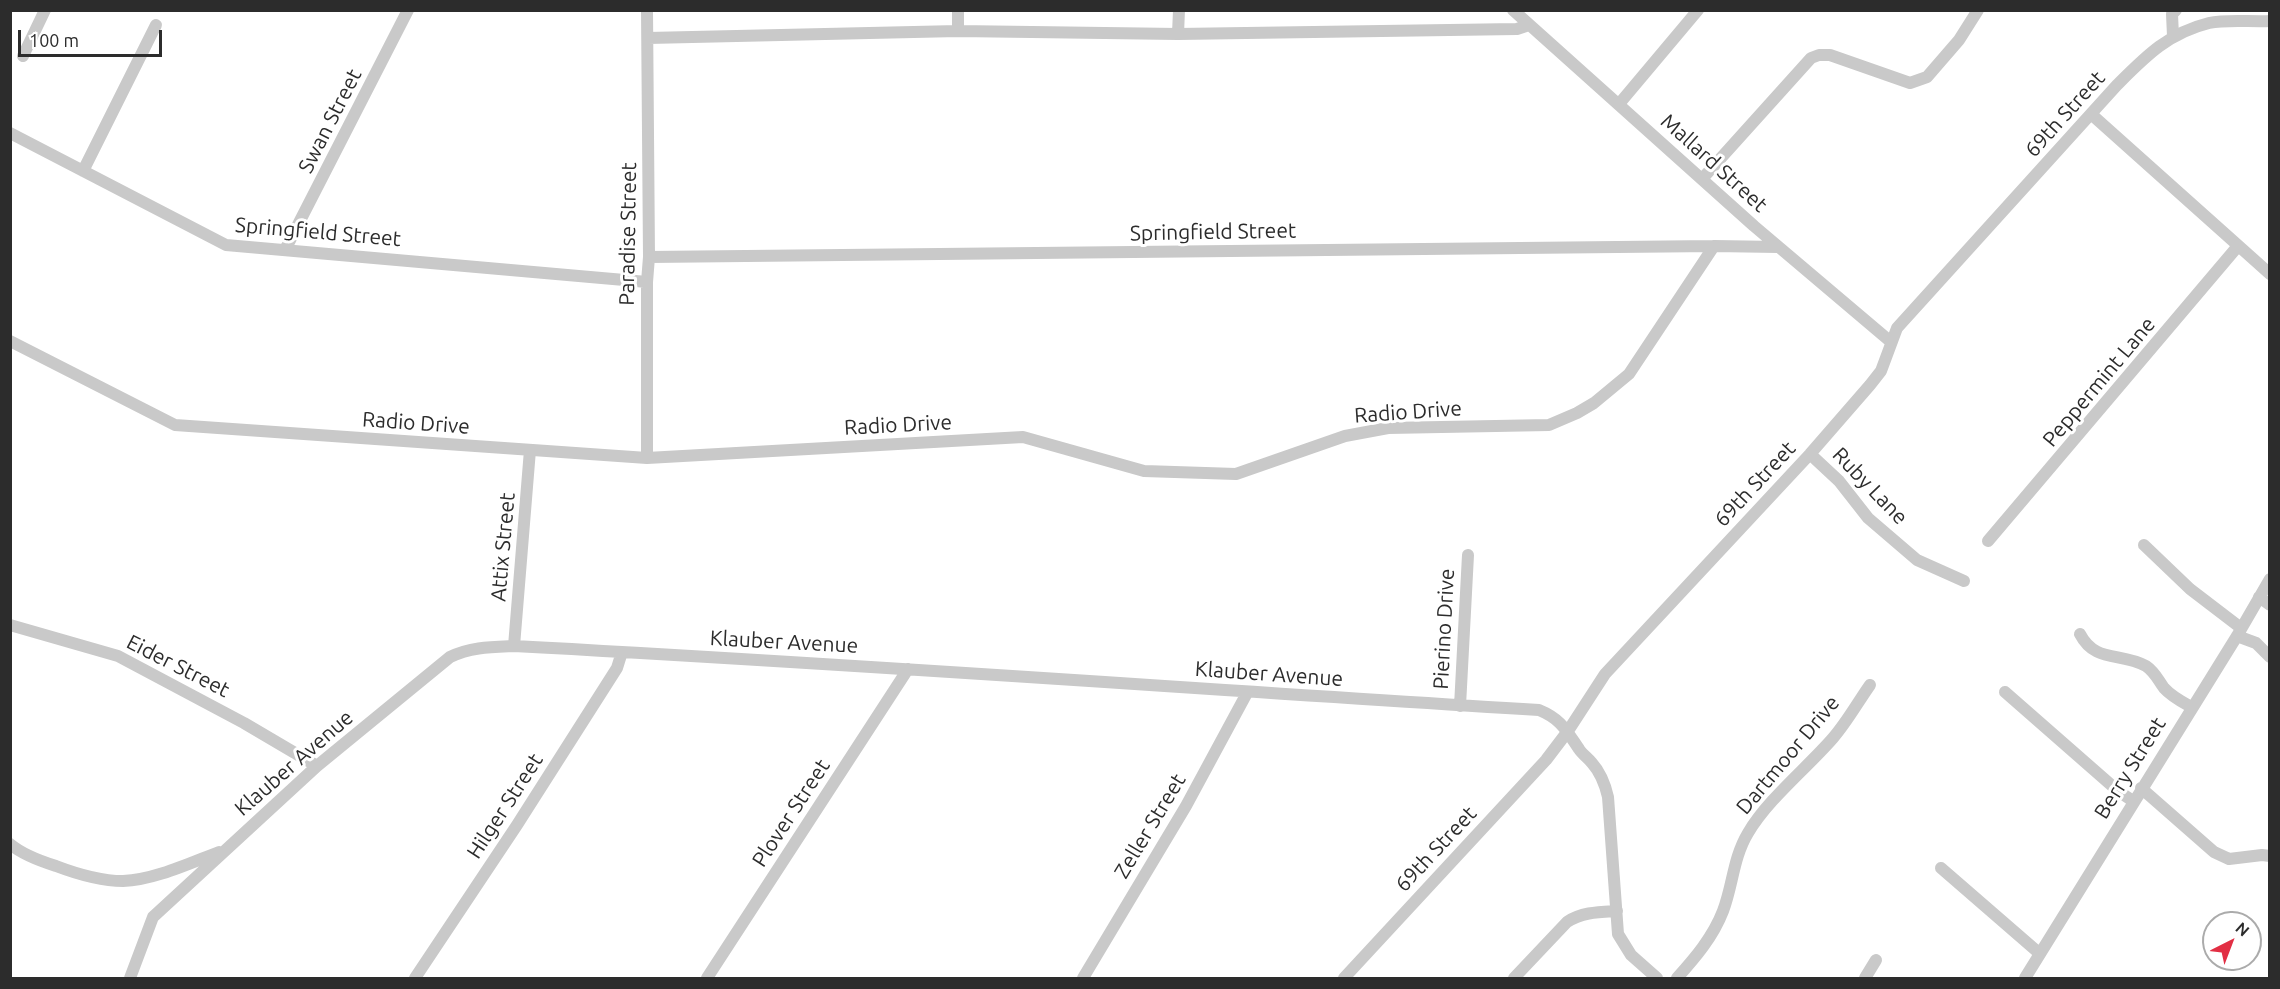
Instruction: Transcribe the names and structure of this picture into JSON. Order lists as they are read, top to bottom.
{
  "streets": {
    "street": [
      "69th Street",
      "Swan Street",
      "Mallard Street",
      "Springfield Street",
      "Paradise Street",
      "Peppermint Lane",
      "Radio Drive",
      "Ruby Lane",
      "Attix Street",
      "Pierino Drive",
      "Klauber Avenue",
      "Eider Street",
      "Dartmoor Drive",
      "Berry Street",
      "Hilger Street",
      "Plover Street",
      "Zeller Street"
    ]
  },
  "crossings": [
    ["69th Street", "Mallard Street"],
    ["69th Street", "Ruby Lane"],
    ["69th Street", "Klauber Avenue"],
    ["Swan Street", "Springfield Street"],
    ["Mallard Street", "Springfield Street"],
    ["Springfield Street", "Paradise Street"],
    ["Springfield Street", "Radio Drive"],
    ["Paradise Street", "Radio Drive"],
    ["Radio Drive", "Attix Street"],
    ["Attix Street", "Klauber Avenue"],
    ["Pierino Drive", "Klauber Avenue"],
    ["Klauber Avenue", "Eider Street"],
    ["Klauber Avenue", "Hilger Street"],
    ["Klauber Avenue", "Plover Street"],
    ["Klauber Avenue", "Zeller Street"]
  ],
  "scale_bar": "100 m",
  "north": "top right"
}
